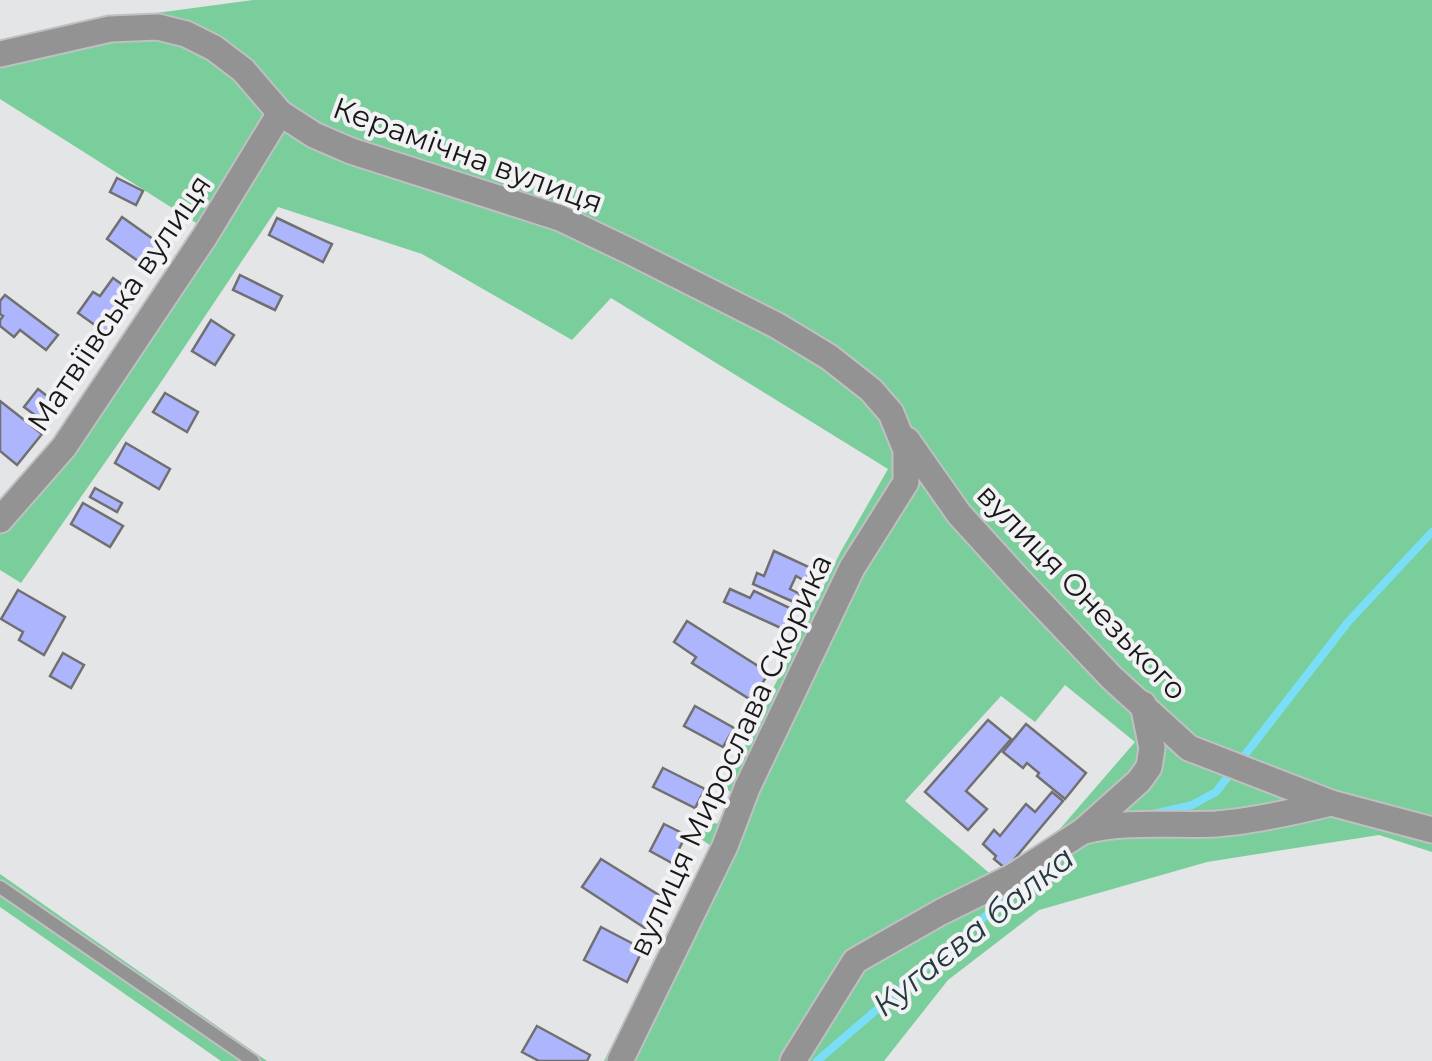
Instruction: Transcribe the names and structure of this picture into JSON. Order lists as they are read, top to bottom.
{
  "streets": {
    "street": [
      "Керамічна вулиця",
      "Матвіївська вулиця",
      "вулиця Онезького",
      "вулиця Мирослава Скорика"
    ]
  },
  "crossings": [
    ["Керамічна вулиця", "Матвіївська вулиця"],
    ["Керамічна вулиця", "вулиця Онезького"],
    ["Керамічна вулиця", "вулиця Мирослава Скорика"]
  ],
  "water": ["Кугаєва балка"]
}
